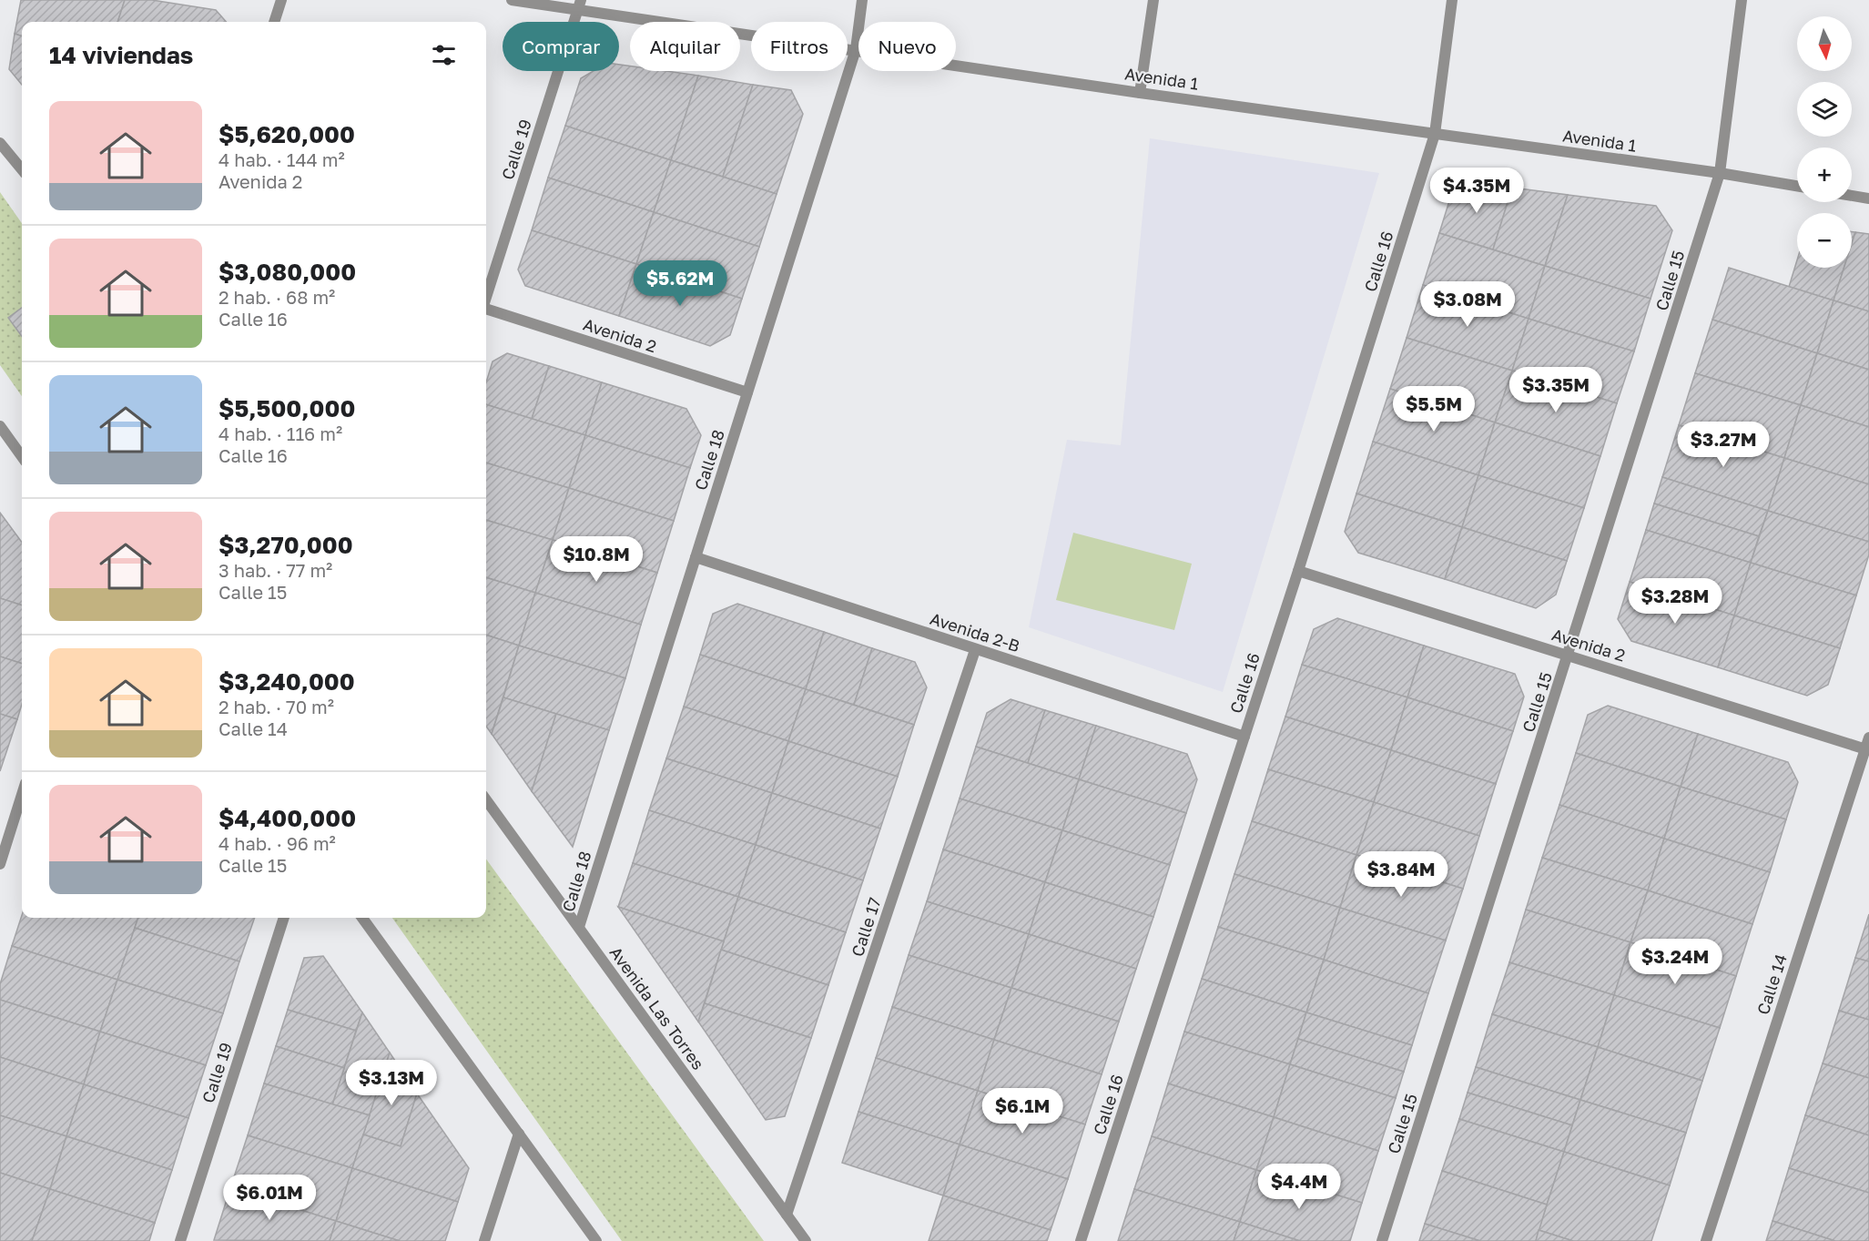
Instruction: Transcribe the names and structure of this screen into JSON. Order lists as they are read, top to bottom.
{
  "streets": {
    "street": [
      "Avenida 1",
      "Calle 19",
      "Calle 16",
      "Calle 15",
      "Avenida 2",
      "Calle 18",
      "Avenida 2-B",
      "Calle 17",
      "Calle 14",
      "Avenida Las Torres"
    ]
  },
  "crossings": [
    ["Avenida 1", "Calle 19"],
    ["Avenida 1", "Calle 16"],
    ["Avenida 1", "Calle 15"],
    ["Avenida 1", "Calle 18"],
    ["Calle 16", "Avenida 2"],
    ["Calle 16", "Avenida 2-B"],
    ["Calle 15", "Avenida 2"],
    ["Avenida 2", "Calle 18"],
    ["Avenida 2", "Calle 14"],
    ["Calle 18", "Avenida 2-B"],
    ["Calle 18", "Avenida Las Torres"],
    ["Avenida 2-B", "Calle 17"],
    ["Calle 17", "Avenida Las Torres"]
  ],
  "north": "bottom",
  "page": {
    "map_buttons": ["+", "−"],
    "chip": [
      "Comprar",
      "Alquilar",
      "Filtros",
      "Nuevo"
    ],
    "heading": "14 viviendas",
    "list": [
      {
        "name": "$5,620,000",
        "note": "4 hab. · 144 m² · Avenida 2"
      },
      {
        "name": "$3,080,000",
        "note": "2 hab. · 68 m² · Calle 16"
      },
      {
        "name": "$5,500,000",
        "note": "4 hab. · 116 m² · Calle 16"
      },
      {
        "name": "$3,270,000",
        "note": "3 hab. · 77 m² · Calle 15"
      },
      {
        "name": "$3,240,000",
        "note": "2 hab. · 70 m² · Calle 14"
      },
      {
        "name": "$4,400,000",
        "note": "4 hab. · 96 m² · Calle 15"
      }
    ],
    "price": [
      "$4.35M",
      "$5.62M",
      "$3.08M",
      "$3.35M",
      "$5.5M",
      "$3.27M",
      "$10.8M",
      "$3.28M",
      "$3.84M",
      "$3.24M",
      "$3.13M",
      "$6.1M",
      "$4.4M",
      "$6.01M"
    ]
  }
}
